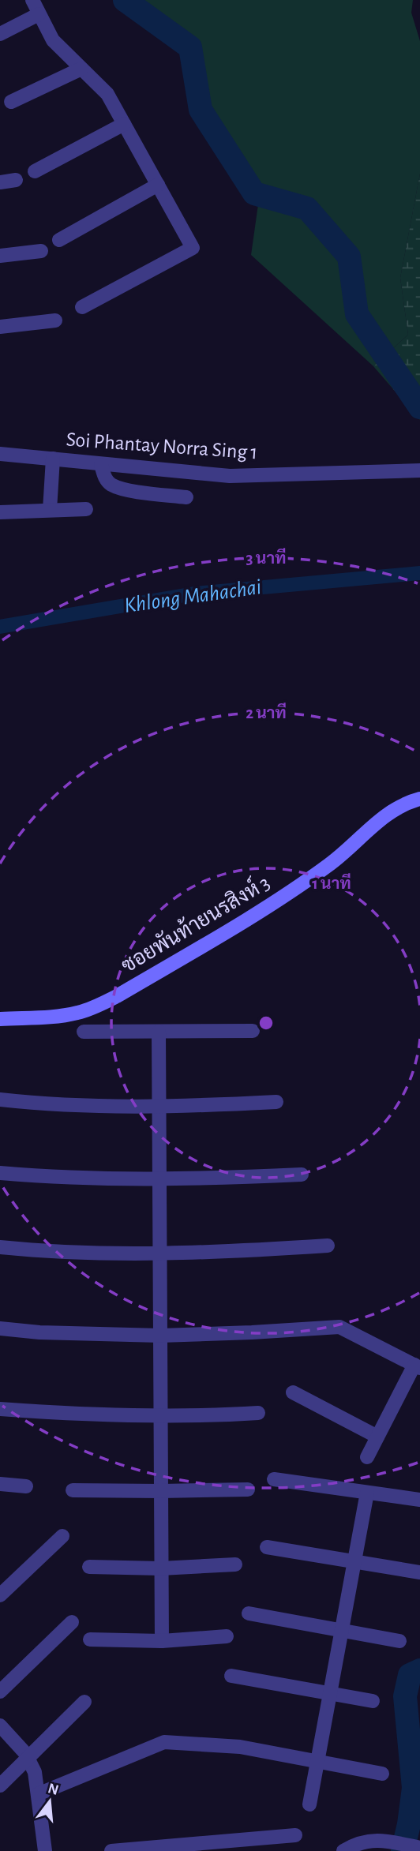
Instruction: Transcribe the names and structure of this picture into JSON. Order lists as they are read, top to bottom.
{
  "streets": {
    "street": ["Soi Phantay Norra Sing 1", "ซอยพันท้ายนรสิงห์ 3"]
  },
  "water": ["Khlong Mahachai"],
  "north": "top",
  "rings": ["3 นาที", "2 นาที", "1 นาที"]
}
